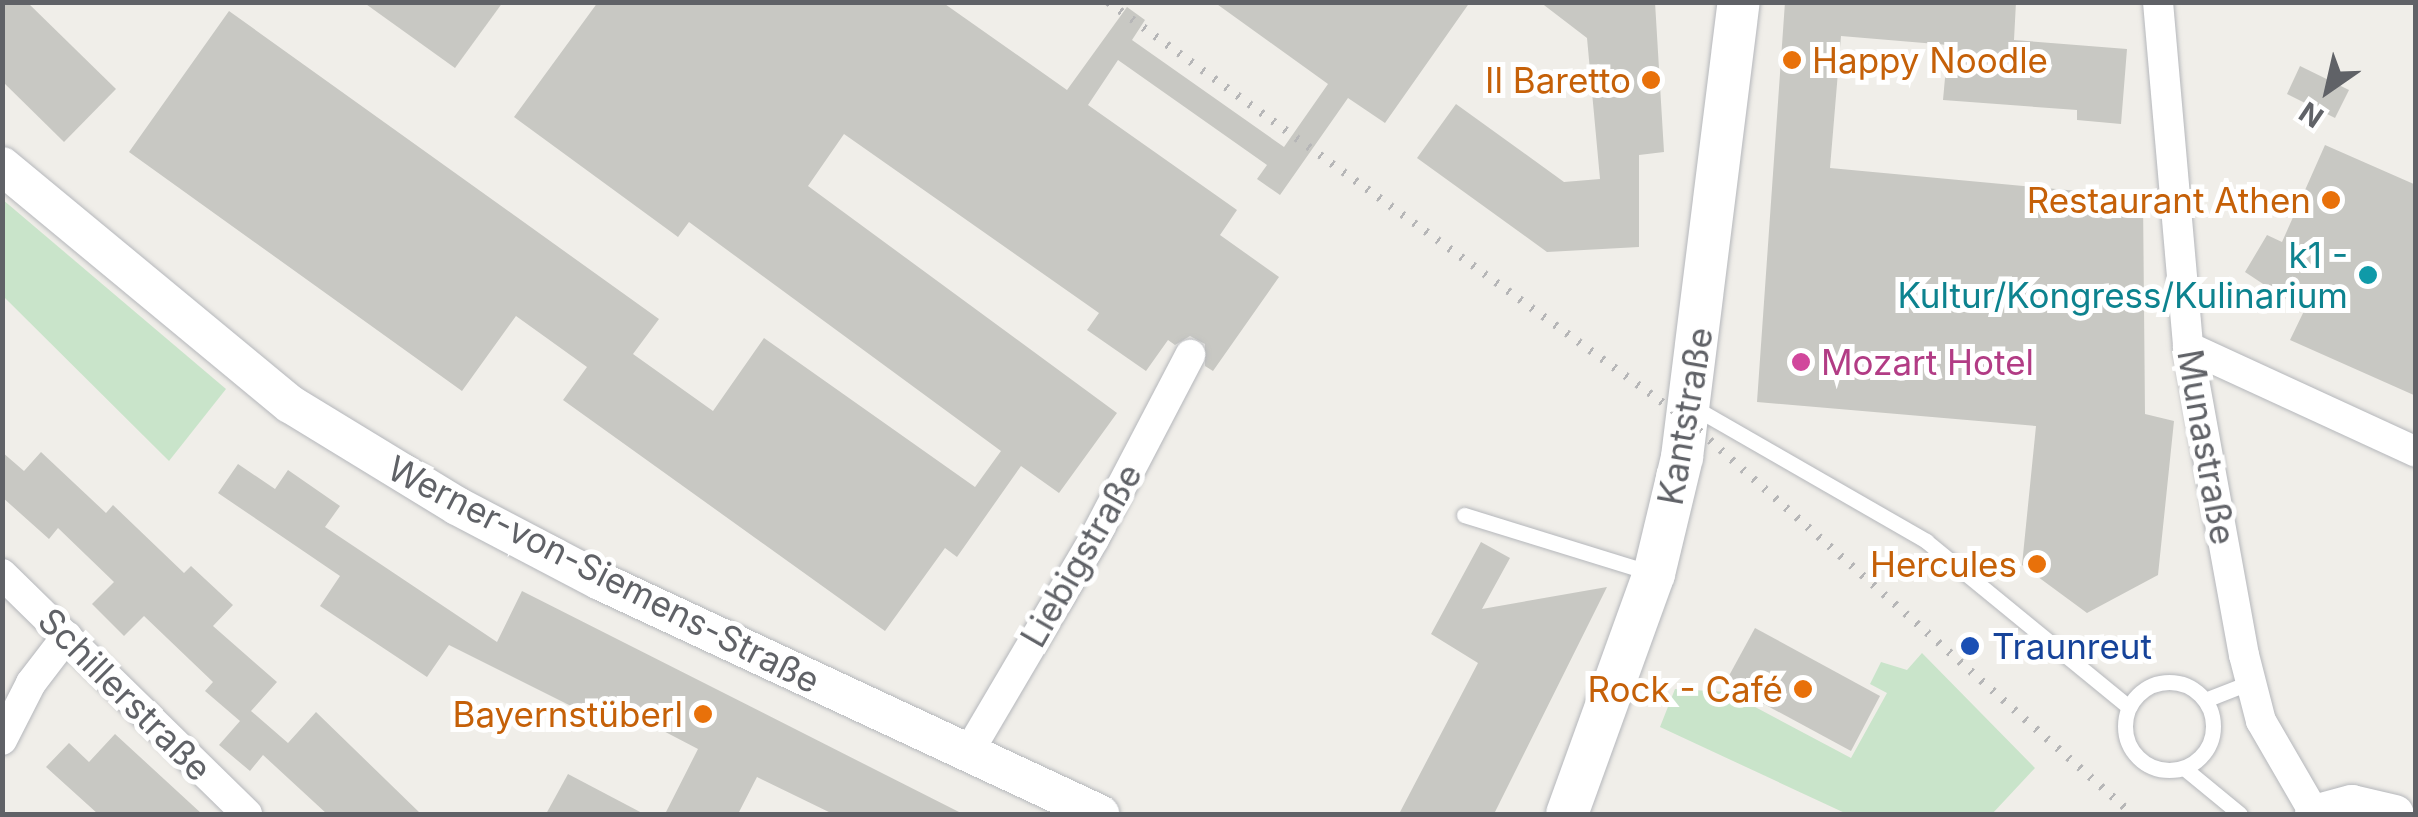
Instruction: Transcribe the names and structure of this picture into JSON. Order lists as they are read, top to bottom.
{
  "streets": {
    "main road": ["Kantstraße"],
    "street": [
      "Munastraße",
      "Liebigstraße",
      "Werner-von-Siemens-Straße",
      "Schillerstraße"
    ]
  },
  "crossings": [
    ["Liebigstraße", "Werner-von-Siemens-Straße"]
  ],
  "places": [
    "Happy Noodle",
    "Il Baretto",
    "Restaurant Athen",
    "k1 - Kultur/Kongress/Kulinarium",
    "Mozart Hotel",
    "Hercules",
    "Traunreut",
    "Rock - Café",
    "Bayernstüberl"
  ],
  "north": "bottom left"
}
